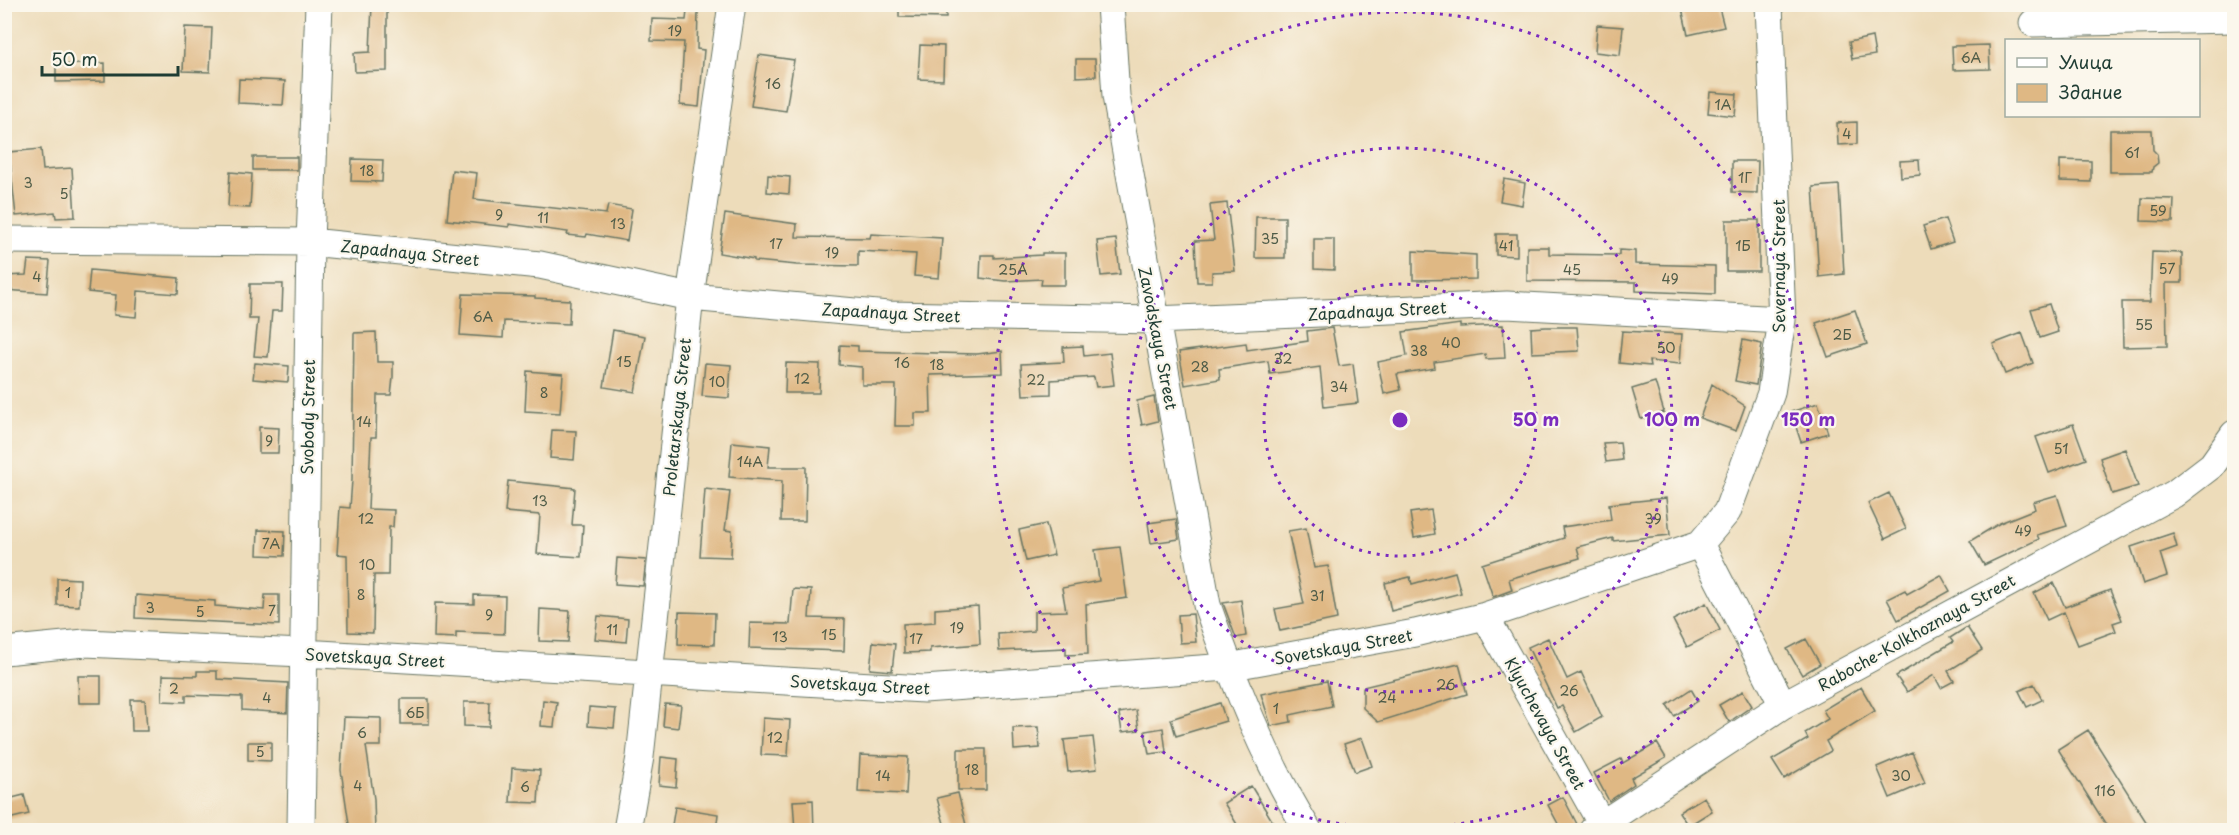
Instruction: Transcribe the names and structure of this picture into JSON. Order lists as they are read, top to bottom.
{
  "streets": {
    "street": [
      "Zapadnaya Street",
      "Severnaya Street",
      "Zavodskaya Street",
      "Svobody Street",
      "Proletarskaya Street",
      "Raboche-Kolkhoznaya Street",
      "Sovetskaya Street",
      "Klyuchevaya Street"
    ]
  },
  "crossings": [
    ["Zapadnaya Street", "Severnaya Street"],
    ["Zapadnaya Street", "Zavodskaya Street"],
    ["Zapadnaya Street", "Svobody Street"],
    ["Zapadnaya Street", "Proletarskaya Street"],
    ["Severnaya Street", "Sovetskaya Street"],
    ["Zavodskaya Street", "Sovetskaya Street"],
    ["Svobody Street", "Sovetskaya Street"],
    ["Proletarskaya Street", "Sovetskaya Street"],
    ["Raboche-Kolkhoznaya Street", "Klyuchevaya Street"],
    ["Sovetskaya Street", "Klyuchevaya Street"]
  ],
  "house_numbers": [
    "19",
    "6А",
    "16",
    "1А",
    "4",
    "61",
    "18",
    "1Г",
    "3",
    "5",
    "59",
    "9",
    "11",
    "13",
    "35",
    "17",
    "41",
    "1Б",
    "19",
    "57",
    "25А",
    "45",
    "4",
    "49",
    "6А",
    "55",
    "2Б",
    "40",
    "50",
    "38",
    "32",
    "15",
    "16",
    "18",
    "28",
    "12",
    "22",
    "10",
    "34",
    "8",
    "14",
    "9",
    "51",
    "14А",
    "13",
    "12",
    "39",
    "49",
    "7А",
    "10",
    "1",
    "8",
    "31",
    "3",
    "7",
    "5",
    "9",
    "19",
    "11",
    "15",
    "13",
    "17",
    "26",
    "2",
    "26",
    "4",
    "24",
    "1",
    "6Б",
    "6",
    "12",
    "5",
    "18",
    "14",
    "30",
    "4",
    "6",
    "116"
  ],
  "legend": ["Улица", "Здание"],
  "scale_bar": "50 m",
  "rings": ["50 m", "100 m", "150 m"]
}
